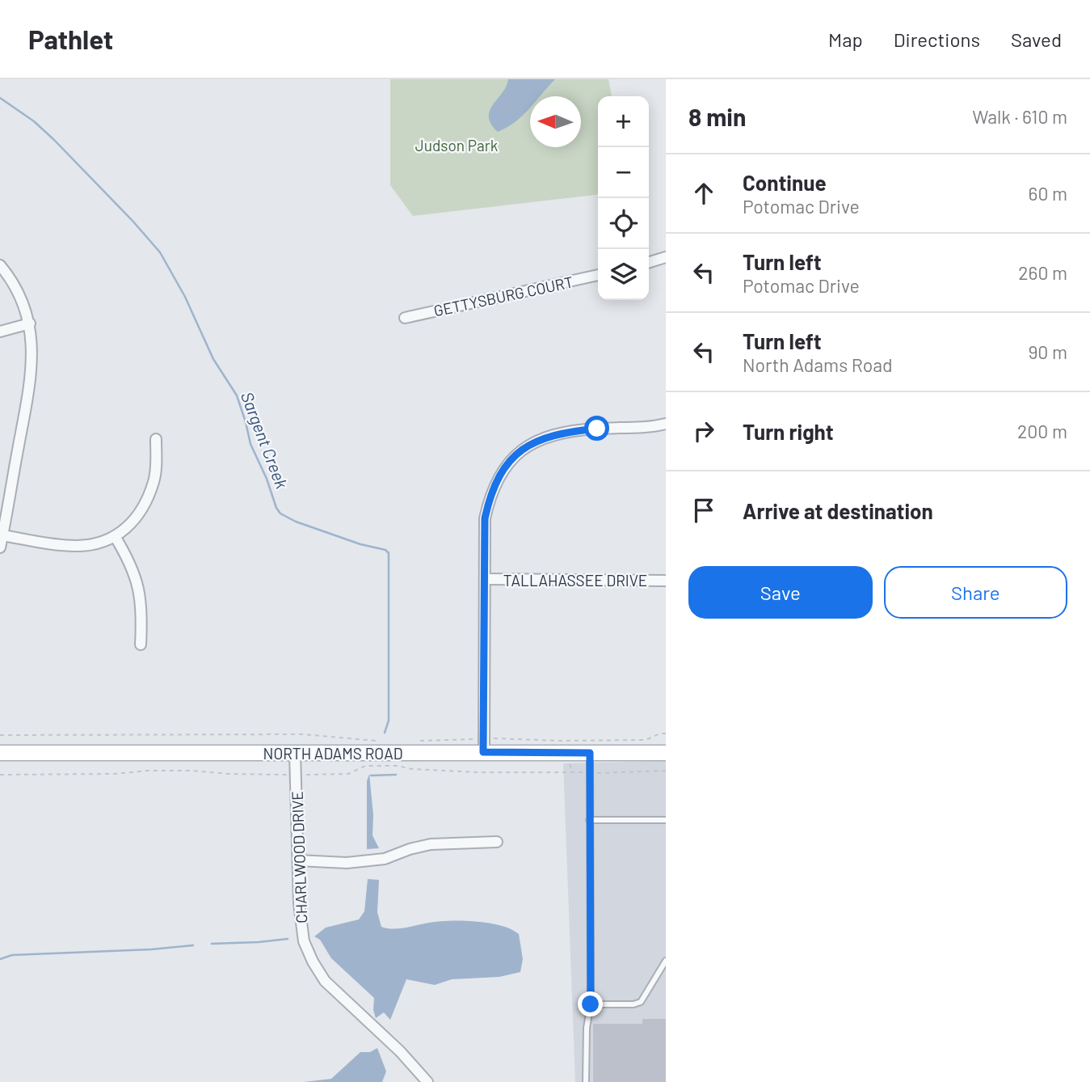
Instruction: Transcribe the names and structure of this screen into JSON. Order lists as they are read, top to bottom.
{
  "streets": {
    "main road": ["NORTH ADAMS ROAD"],
    "street": ["GETTYSBURG COURT", "TALLAHASSEE DRIVE", "CHARLWOOD DRIVE"]
  },
  "crossings": [
    ["NORTH ADAMS ROAD", "CHARLWOOD DRIVE"]
  ],
  "water": ["Sargent Creek"],
  "parks": ["Judson Park"],
  "north": "left",
  "page": {
    "header": "Pathlet",
    "nav": ["Map", "Directions", "Saved"],
    "heading": ["8 min", "Walk · 610 m"],
    "map_buttons": ["+", "−"],
    "list": [
      ["Continue", "Potomac Drive", "60 m"],
      ["Turn left", "Potomac Drive", "260 m"],
      ["Turn left", "North Adams Road", "90 m"],
      ["Turn right", "200 m"],
      "Arrive at destination"
    ],
    "buttons": ["Save", "Share"]
  }
}
